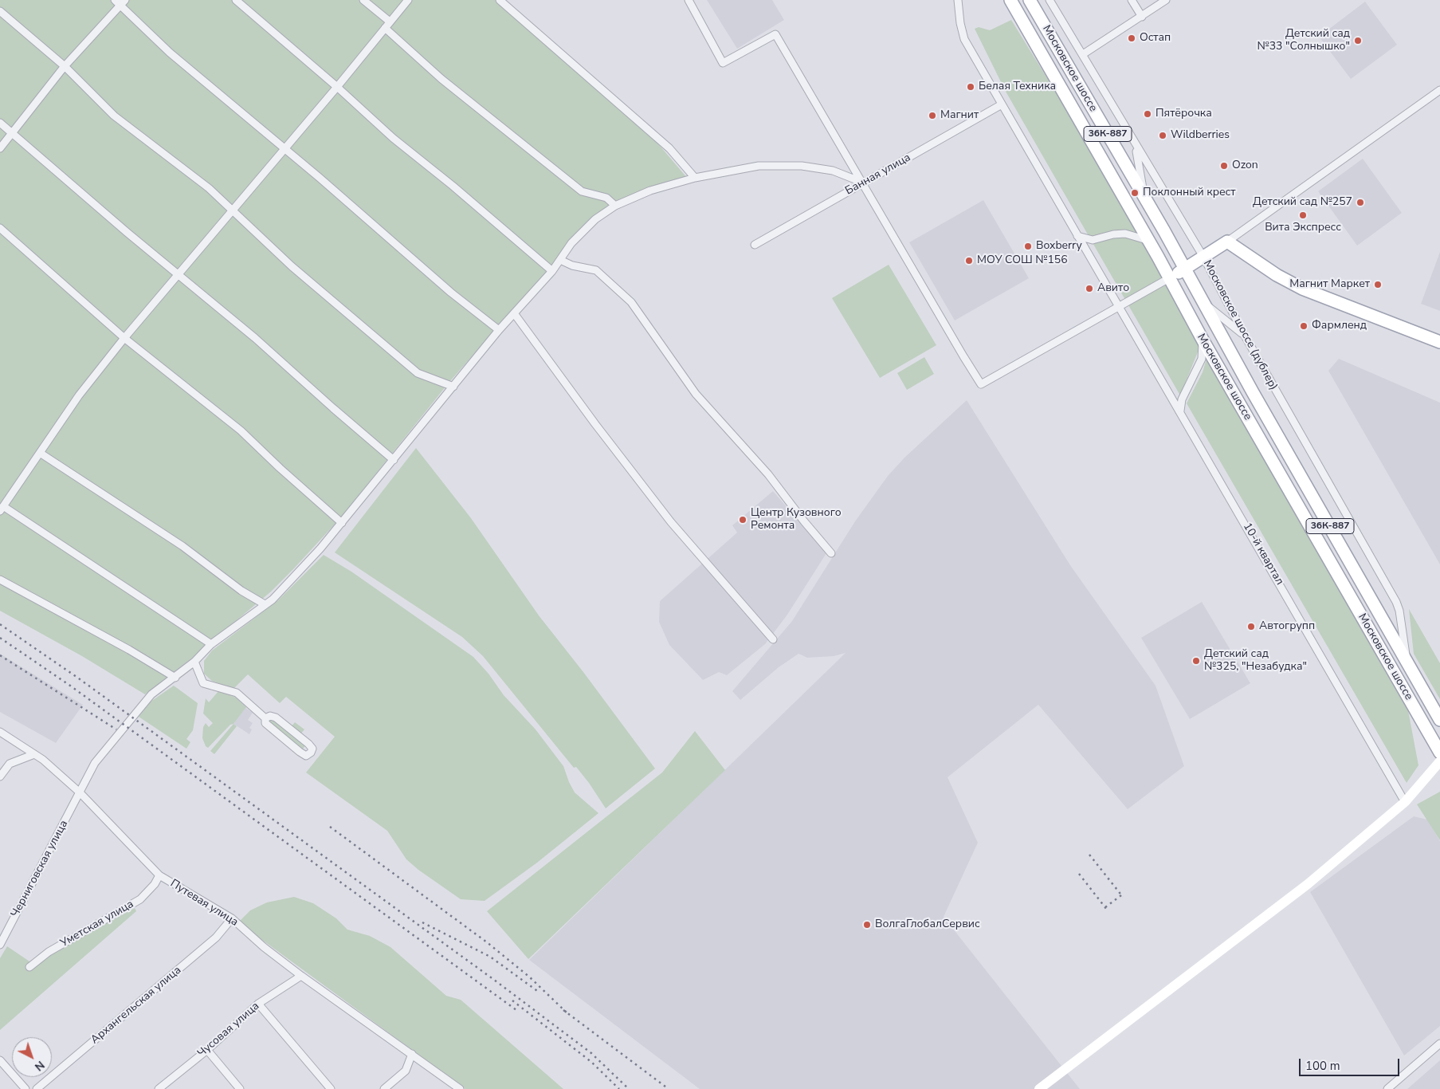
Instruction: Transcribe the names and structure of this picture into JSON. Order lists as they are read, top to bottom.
{
  "streets": {
    "main road": ["Московское шоссе", "36К-887"],
    "street": [
      "Банная улица",
      "Московское шоссе (дублер)",
      "10-й квартал",
      "Черниговская улица",
      "Путевая улица",
      "Уметская улица",
      "Архангельская улица",
      "Чусовая улица"
    ]
  },
  "crossings": [
    ["Московское шоссе", "Московское шоссе (дублер)"],
    ["Банная улица", "10-й квартал"],
    ["Банная улица", "Черниговская улица"],
    ["Черниговская улица", "Путевая улица"],
    ["Путевая улица", "Уметская улица"],
    ["Путевая улица", "Архангельская улица"],
    ["Путевая улица", "Чусовая улица"]
  ],
  "places": [
    "Остап",
    "Детский сад №33 \"Солнышко\"",
    "Белая Техника",
    "Пятёрочка",
    "Магнит",
    "Wildberries",
    "Ozon",
    "Поклонный крест",
    "Детский сад №257",
    "Вита Экспресс",
    "Boxberry",
    "МОУ СОШ №156",
    "Магнит Маркет",
    "Авито",
    "Фармленд",
    "Центр Кузовного Ремонта",
    "Автогрупп",
    "Детский сад №325, \"Незабудка\"",
    "ВолгаГлобалСервис"
  ],
  "scale_bar": "100 m",
  "north": "bottom right"
}
